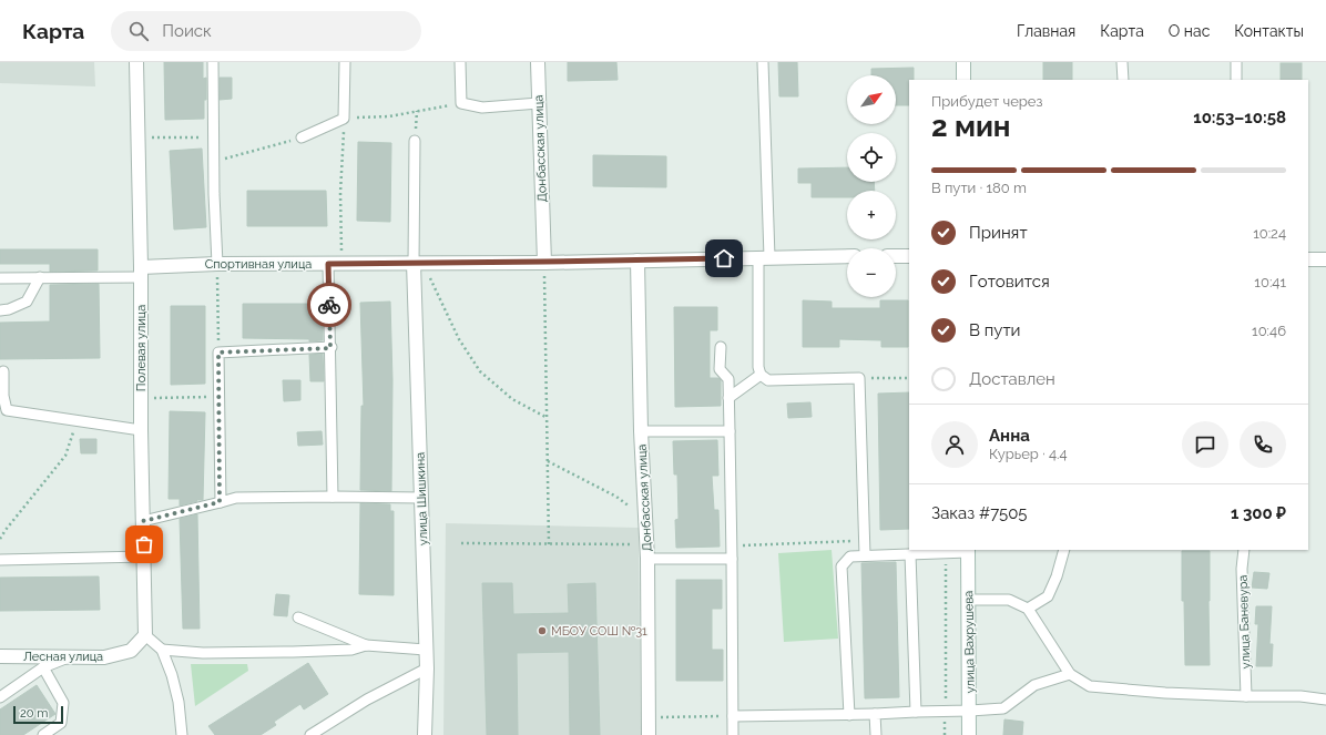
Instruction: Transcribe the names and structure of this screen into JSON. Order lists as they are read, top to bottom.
{
  "streets": {
    "street": [
      "Донбасская улица",
      "Спортивная улица",
      "Полевая улица",
      "улица Шишкина",
      "улица Вахрушева",
      "Лесная улица"
    ],
    "lane": ["улица Баневура"]
  },
  "crossings": [
    ["Донбасская улица", "Спортивная улица"],
    ["Спортивная улица", "Полевая улица"],
    ["Спортивная улица", "улица Шишкина"],
    ["Полевая улица", "Лесная улица"]
  ],
  "places": ["МБОУ СОШ №31"],
  "scale_bar": "20 m",
  "north": "top right",
  "page": {
    "header": "Карта",
    "search": "Поиск",
    "nav": [
      "Главная",
      "Карта",
      "О нас",
      "Контакты"
    ],
    "map_buttons": ["+", "−"],
    "heading": ["2 мин", "Прибудет через", "10:53–10:58"],
    "panel": [
      "Анна",
      "Курьер · 4.4",
      "Заказ #7505",
      "1 300 ₽"
    ],
    "bar": "В пути · 180 m",
    "list": [
      ["Принят", "10:24"],
      ["Готовится", "10:41"],
      ["В пути", "10:46"],
      "Доставлен"
    ],
    "scale": "20 m"
  }
}
